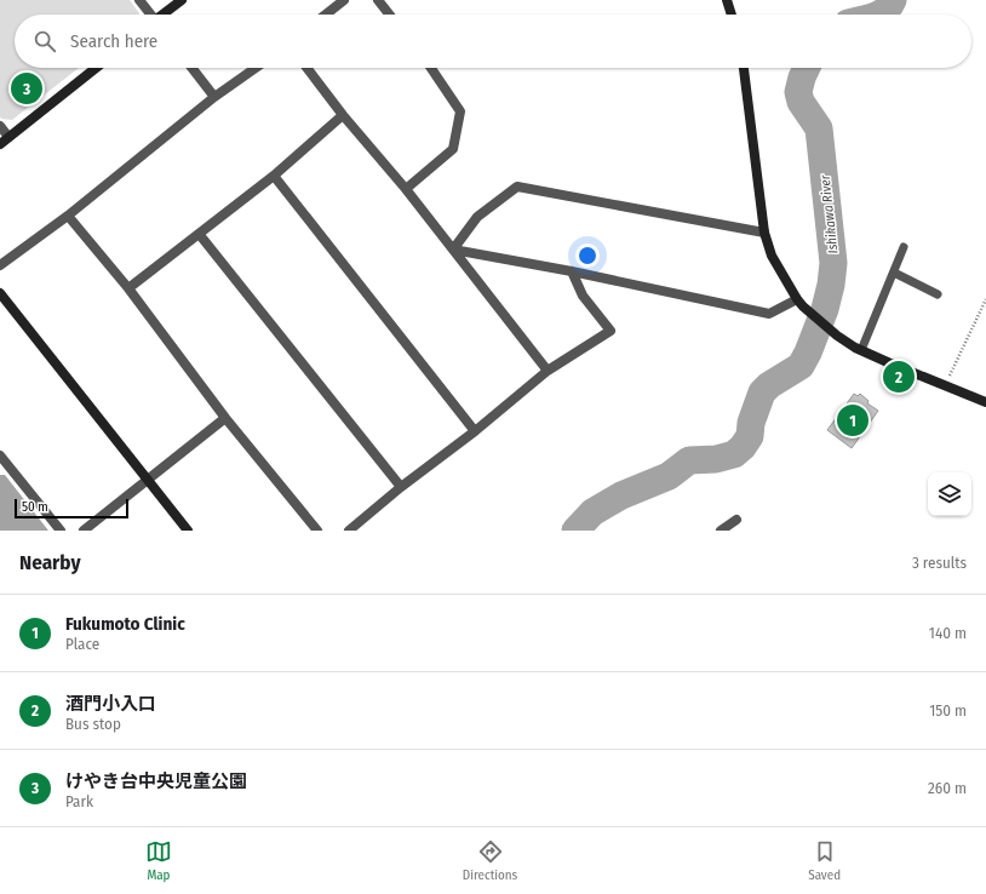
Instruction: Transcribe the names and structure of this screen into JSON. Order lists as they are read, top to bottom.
{
  "water": ["Ishikawa River"],
  "scale_bar": "50 m",
  "page": {
    "search": "Search here",
    "pins": ["3", "2", "1"],
    "scale": "50 m",
    "heading": ["Nearby", "3 results"],
    "list": [
      {
        "mark": "1",
        "name": "Fukumoto Clinic",
        "note": "Place",
        "value": "140 m"
      },
      {
        "mark": "2",
        "name": "酒門小入口",
        "note": "Bus stop",
        "value": "150 m"
      },
      {
        "mark": "3",
        "name": "けやき台中央児童公園",
        "note": "Park",
        "value": "260 m"
      }
    ],
    "nav": ["Map", "Directions", "Saved"]
  }
}
